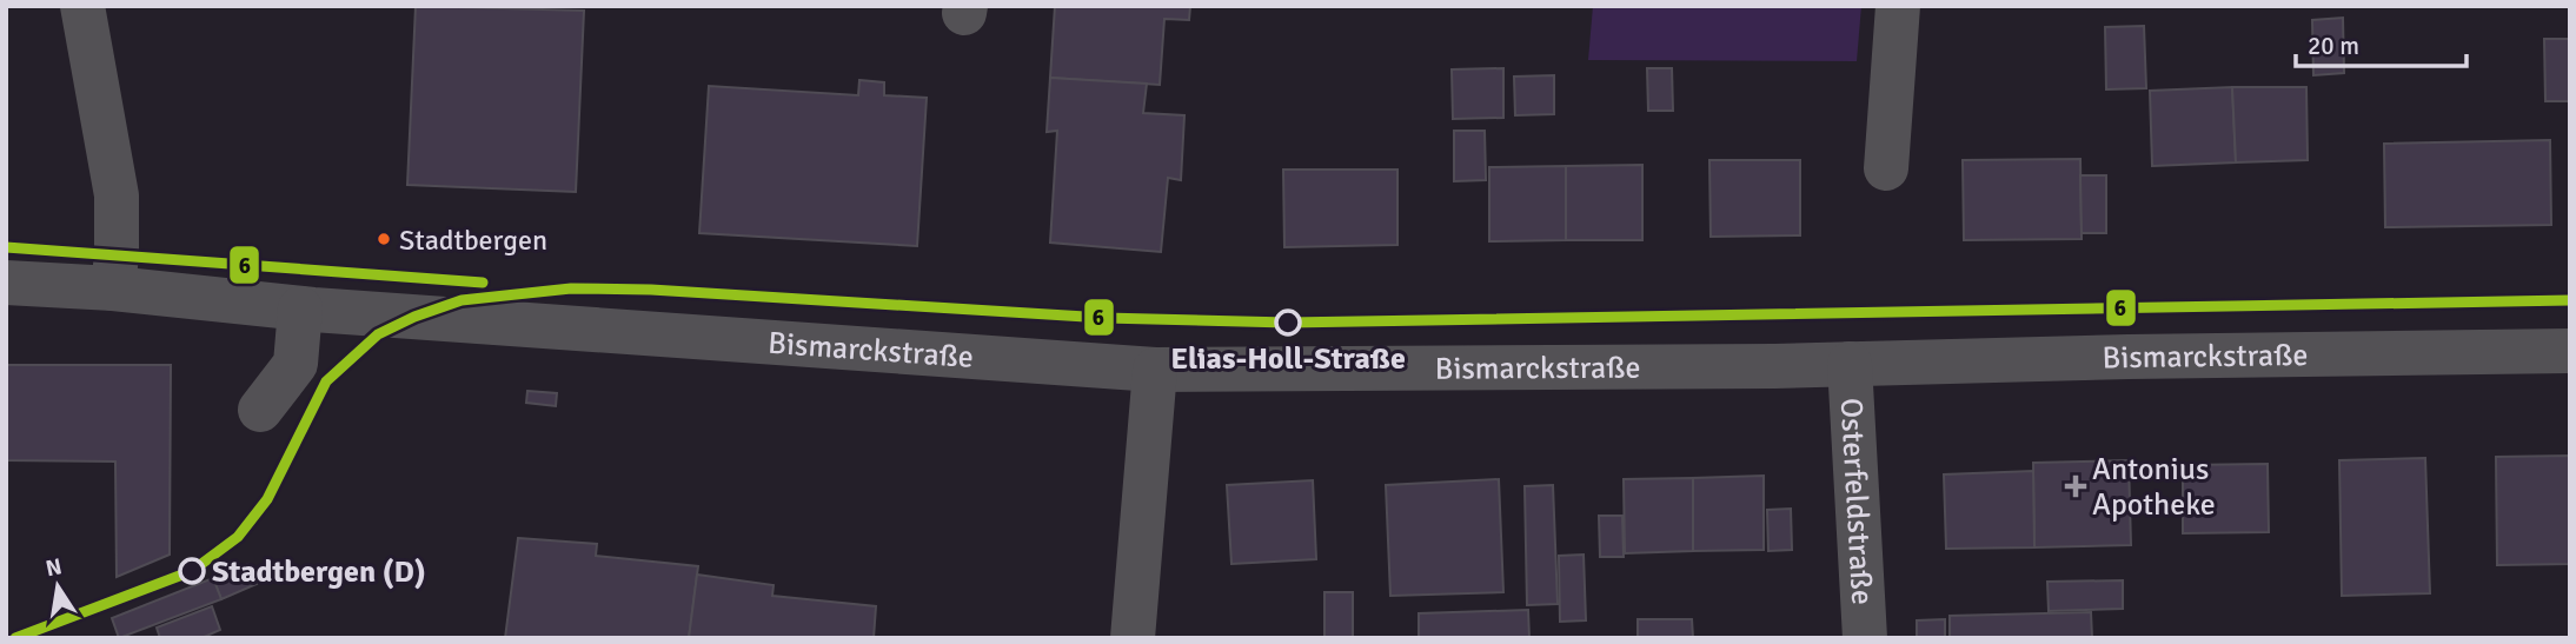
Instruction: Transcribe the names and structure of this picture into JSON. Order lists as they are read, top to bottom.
{
  "streets": {
    "street": ["Bismarckstraße", "Osterfeldstraße"]
  },
  "crossings": [
    ["Bismarckstraße", "Osterfeldstraße"]
  ],
  "places": {
    "other": ["Stadtbergen", "Elias-Holl-Straße", "Stadtbergen (D)"],
    "health": ["Antonius Apotheke"]
  },
  "lines": ["transit line 6"],
  "scale_bar": "20 m",
  "north": "top"
}
